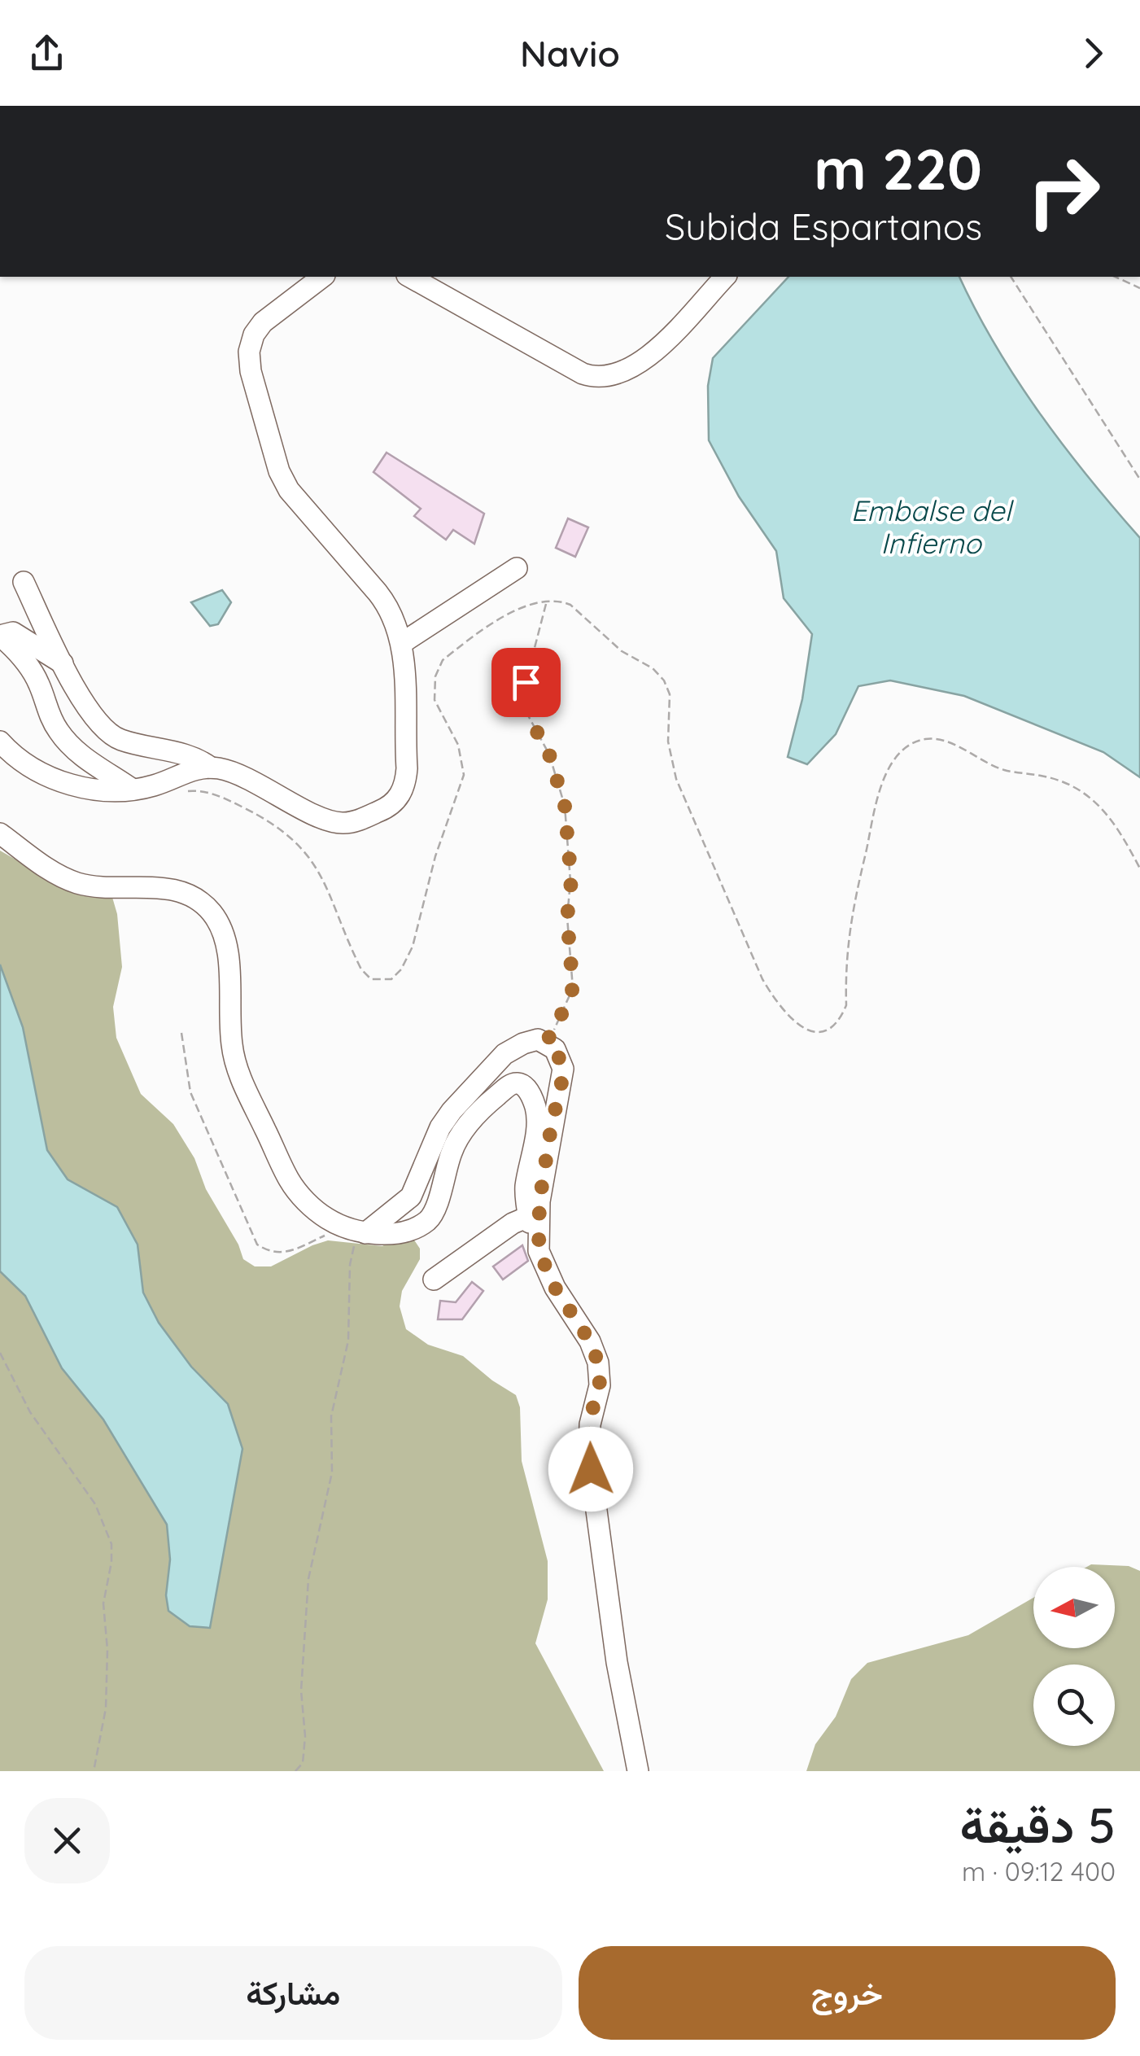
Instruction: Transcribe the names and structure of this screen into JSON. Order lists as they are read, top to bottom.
{
  "water": ["Embalse del Infierno"],
  "north": "left",
  "page": {
    "header": "Navio",
    "turn": ["220 m", "Subida Espartanos"],
    "heading": ["5 دقيقة", "400 m · 09:12"],
    "buttons": ["خروج", "مشاركة"]
  }
}
